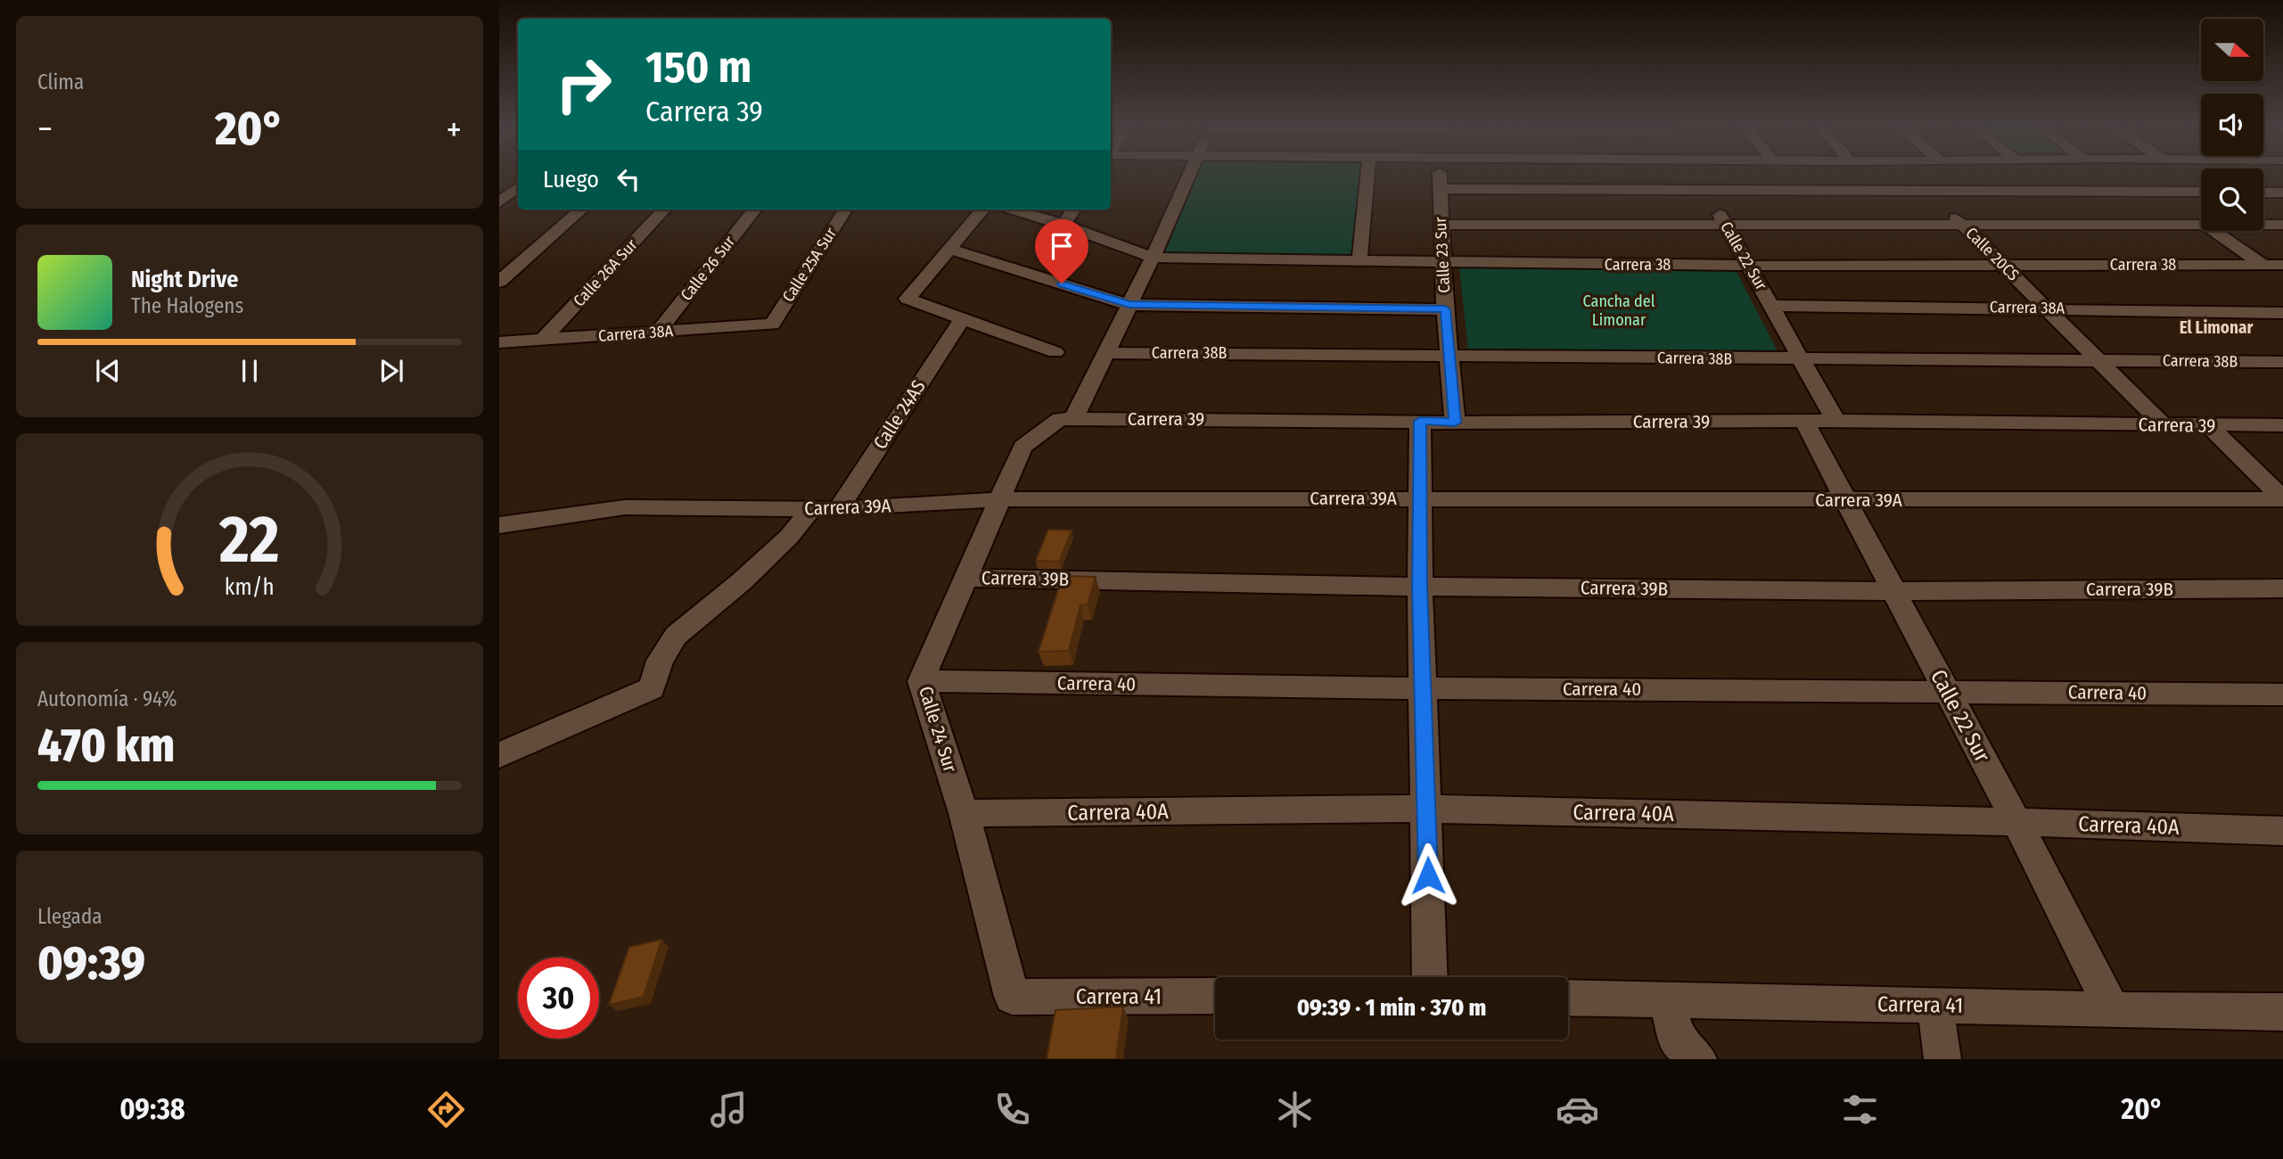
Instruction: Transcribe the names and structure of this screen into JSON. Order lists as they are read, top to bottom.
{
  "streets": {
    "street": [
      "Calle 20CS",
      "Calle 23 Sur",
      "Calle 22 Sur",
      "Calle 25A Sur",
      "Carrera 38",
      "Calle 26 Sur",
      "Calle 26A Sur",
      "Carrera 38A",
      "Carrera 38B",
      "Calle 24AS",
      "Carrera 39",
      "Carrera 39A",
      "Carrera 39B",
      "Carrera 40",
      "Calle 24 Sur",
      "Carrera 40A",
      "Carrera 41"
    ]
  },
  "crossings": [
    ["Calle 20CS", "Carrera 38"],
    ["Calle 20CS", "Carrera 38A"],
    ["Calle 20CS", "Carrera 38B"],
    ["Calle 20CS", "Carrera 39"],
    ["Calle 23 Sur", "Carrera 38"],
    ["Calle 23 Sur", "Carrera 38B"],
    ["Calle 23 Sur", "Carrera 39"],
    ["Calle 22 Sur", "Carrera 38"],
    ["Calle 22 Sur", "Carrera 38A"],
    ["Calle 22 Sur", "Carrera 38B"],
    ["Calle 22 Sur", "Carrera 39"],
    ["Calle 22 Sur", "Carrera 39A"],
    ["Calle 22 Sur", "Carrera 39B"],
    ["Calle 22 Sur", "Carrera 40"],
    ["Calle 22 Sur", "Carrera 40A"],
    ["Calle 22 Sur", "Carrera 41"],
    ["Calle 25A Sur", "Carrera 38A"],
    ["Carrera 38", "Calle 24 Sur"],
    ["Calle 26 Sur", "Carrera 38A"],
    ["Calle 26A Sur", "Carrera 38A"],
    ["Carrera 38B", "Calle 24 Sur"],
    ["Calle 24AS", "Carrera 39A"],
    ["Carrera 39", "Calle 24 Sur"],
    ["Carrera 39A", "Calle 24 Sur"],
    ["Carrera 39B", "Calle 24 Sur"],
    ["Carrera 40", "Calle 24 Sur"],
    ["Calle 24 Sur", "Carrera 40A"],
    ["Calle 24 Sur", "Carrera 41"]
  ],
  "districts": ["El Limonar"],
  "parks": ["Cancha del Limonar"],
  "north": "right",
  "page": {
    "tile": [
      "Clima",
      ["Autonomía · 94%", "470 km"],
      ["Llegada", "09:39"]
    ],
    "turn": ["150 m", "Carrera 39"],
    "heat": ["−", "20°", "+"],
    "then": "Luego",
    "song": ["Night Drive", "The Halogens"],
    "limit": "30",
    "trip": "09:39 · 1 min · 370 m",
    "tabs": ["09:38", "20°"],
    "gauge": ["22", "km/h"]
  }
}
